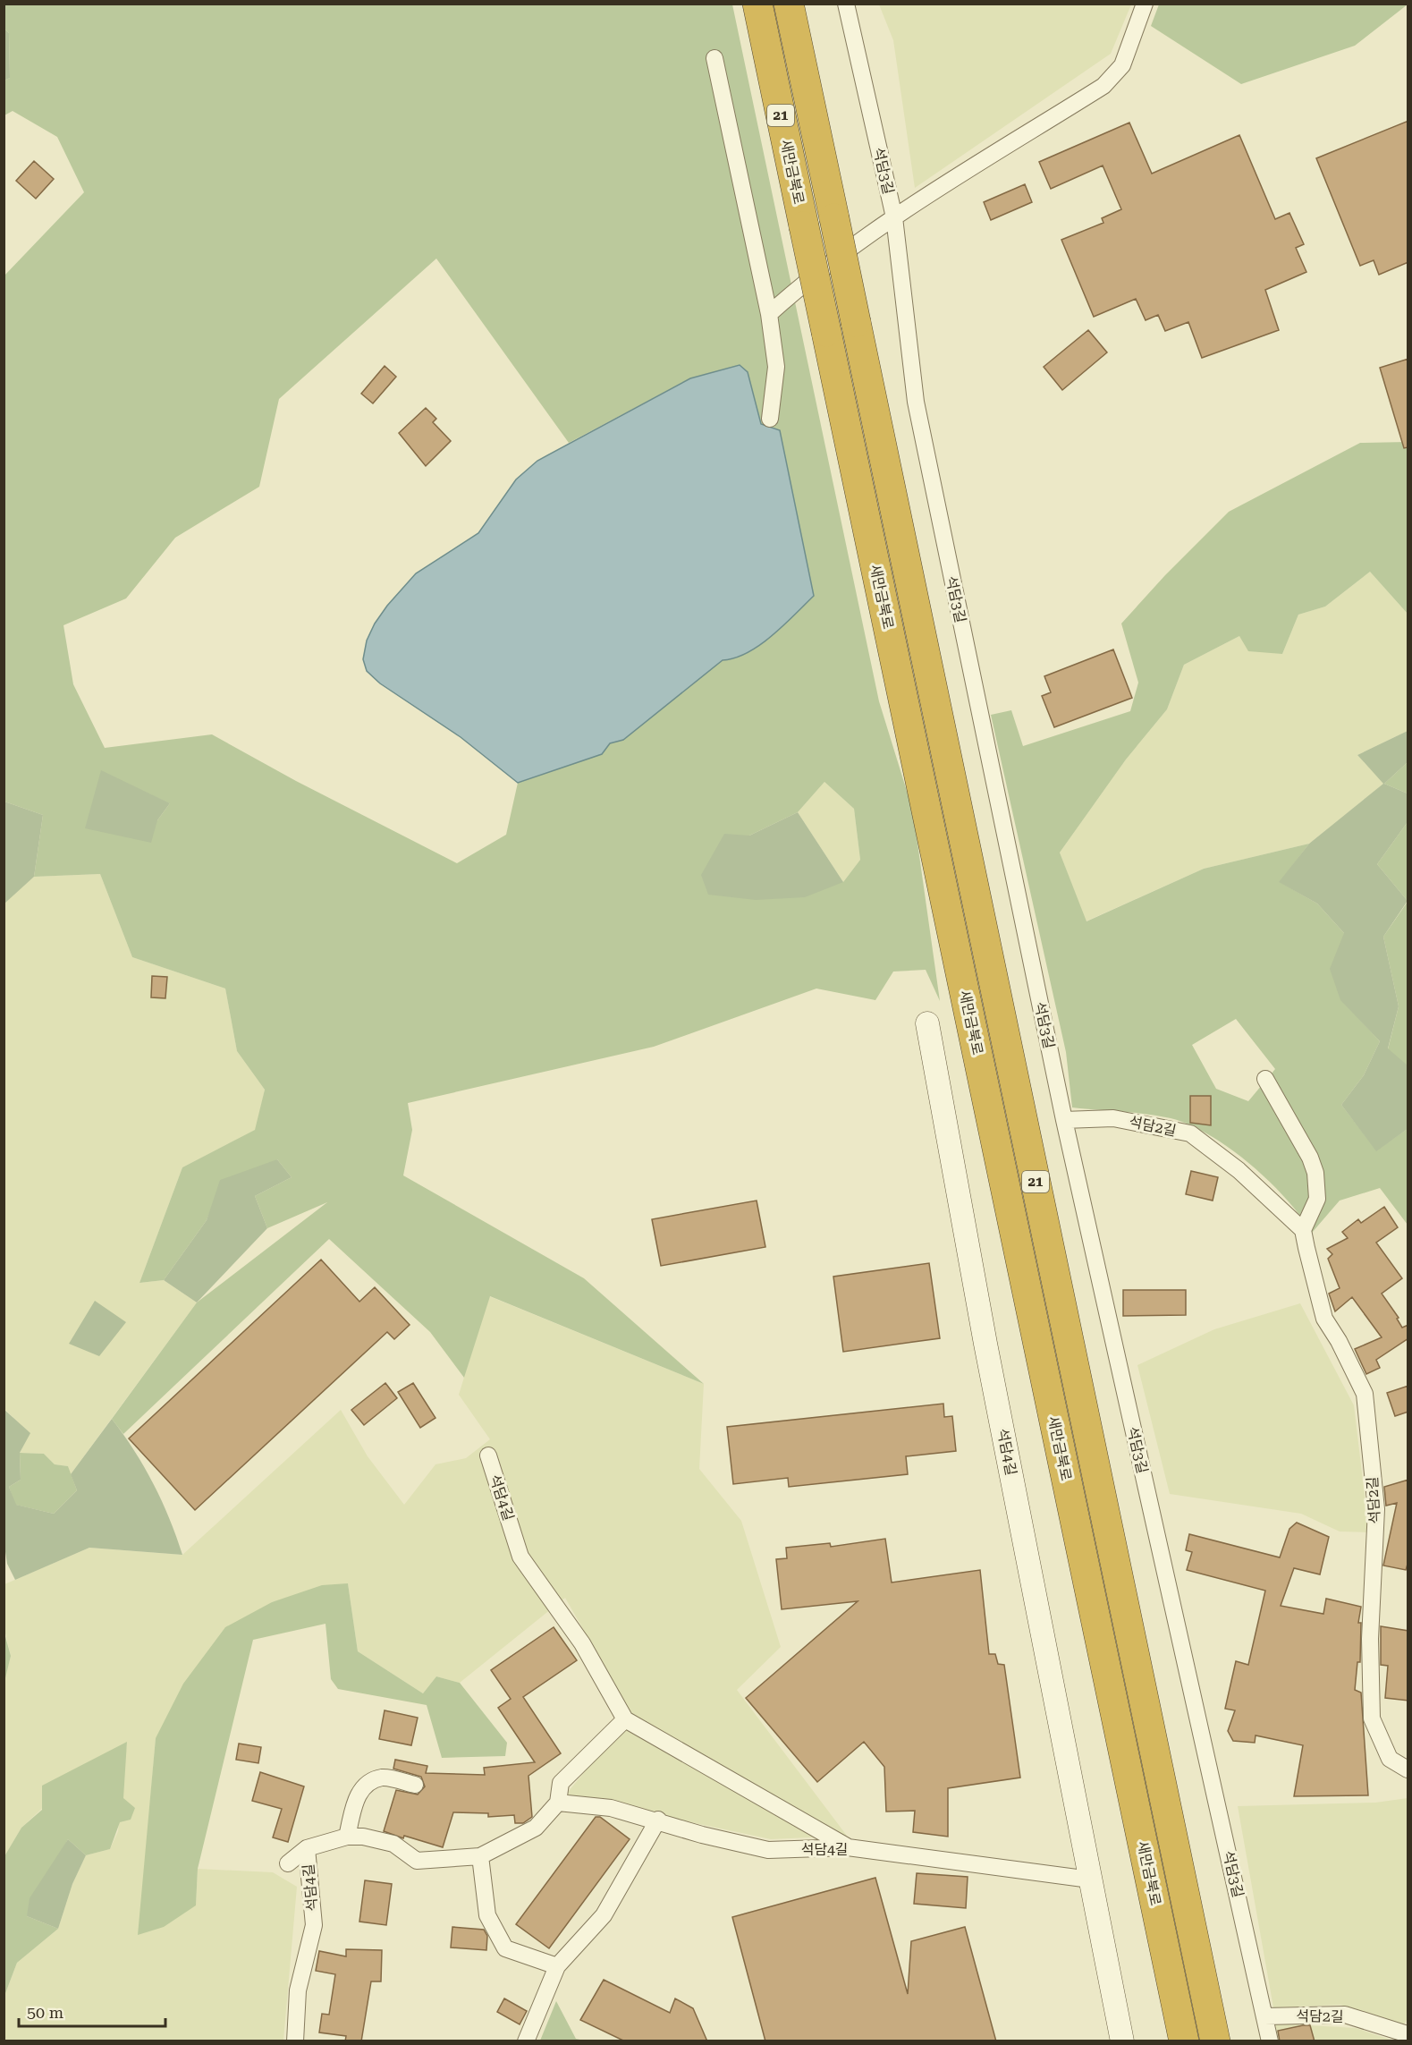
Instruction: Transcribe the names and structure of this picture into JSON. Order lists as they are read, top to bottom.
{
  "streets": {
    "highway": ["21", "새만금북로"],
    "street": ["석담3길", "석담2길", "석담4길"]
  },
  "crossings": [
    ["석담3길", "석담2길"]
  ],
  "scale_bar": "50 m"
}
